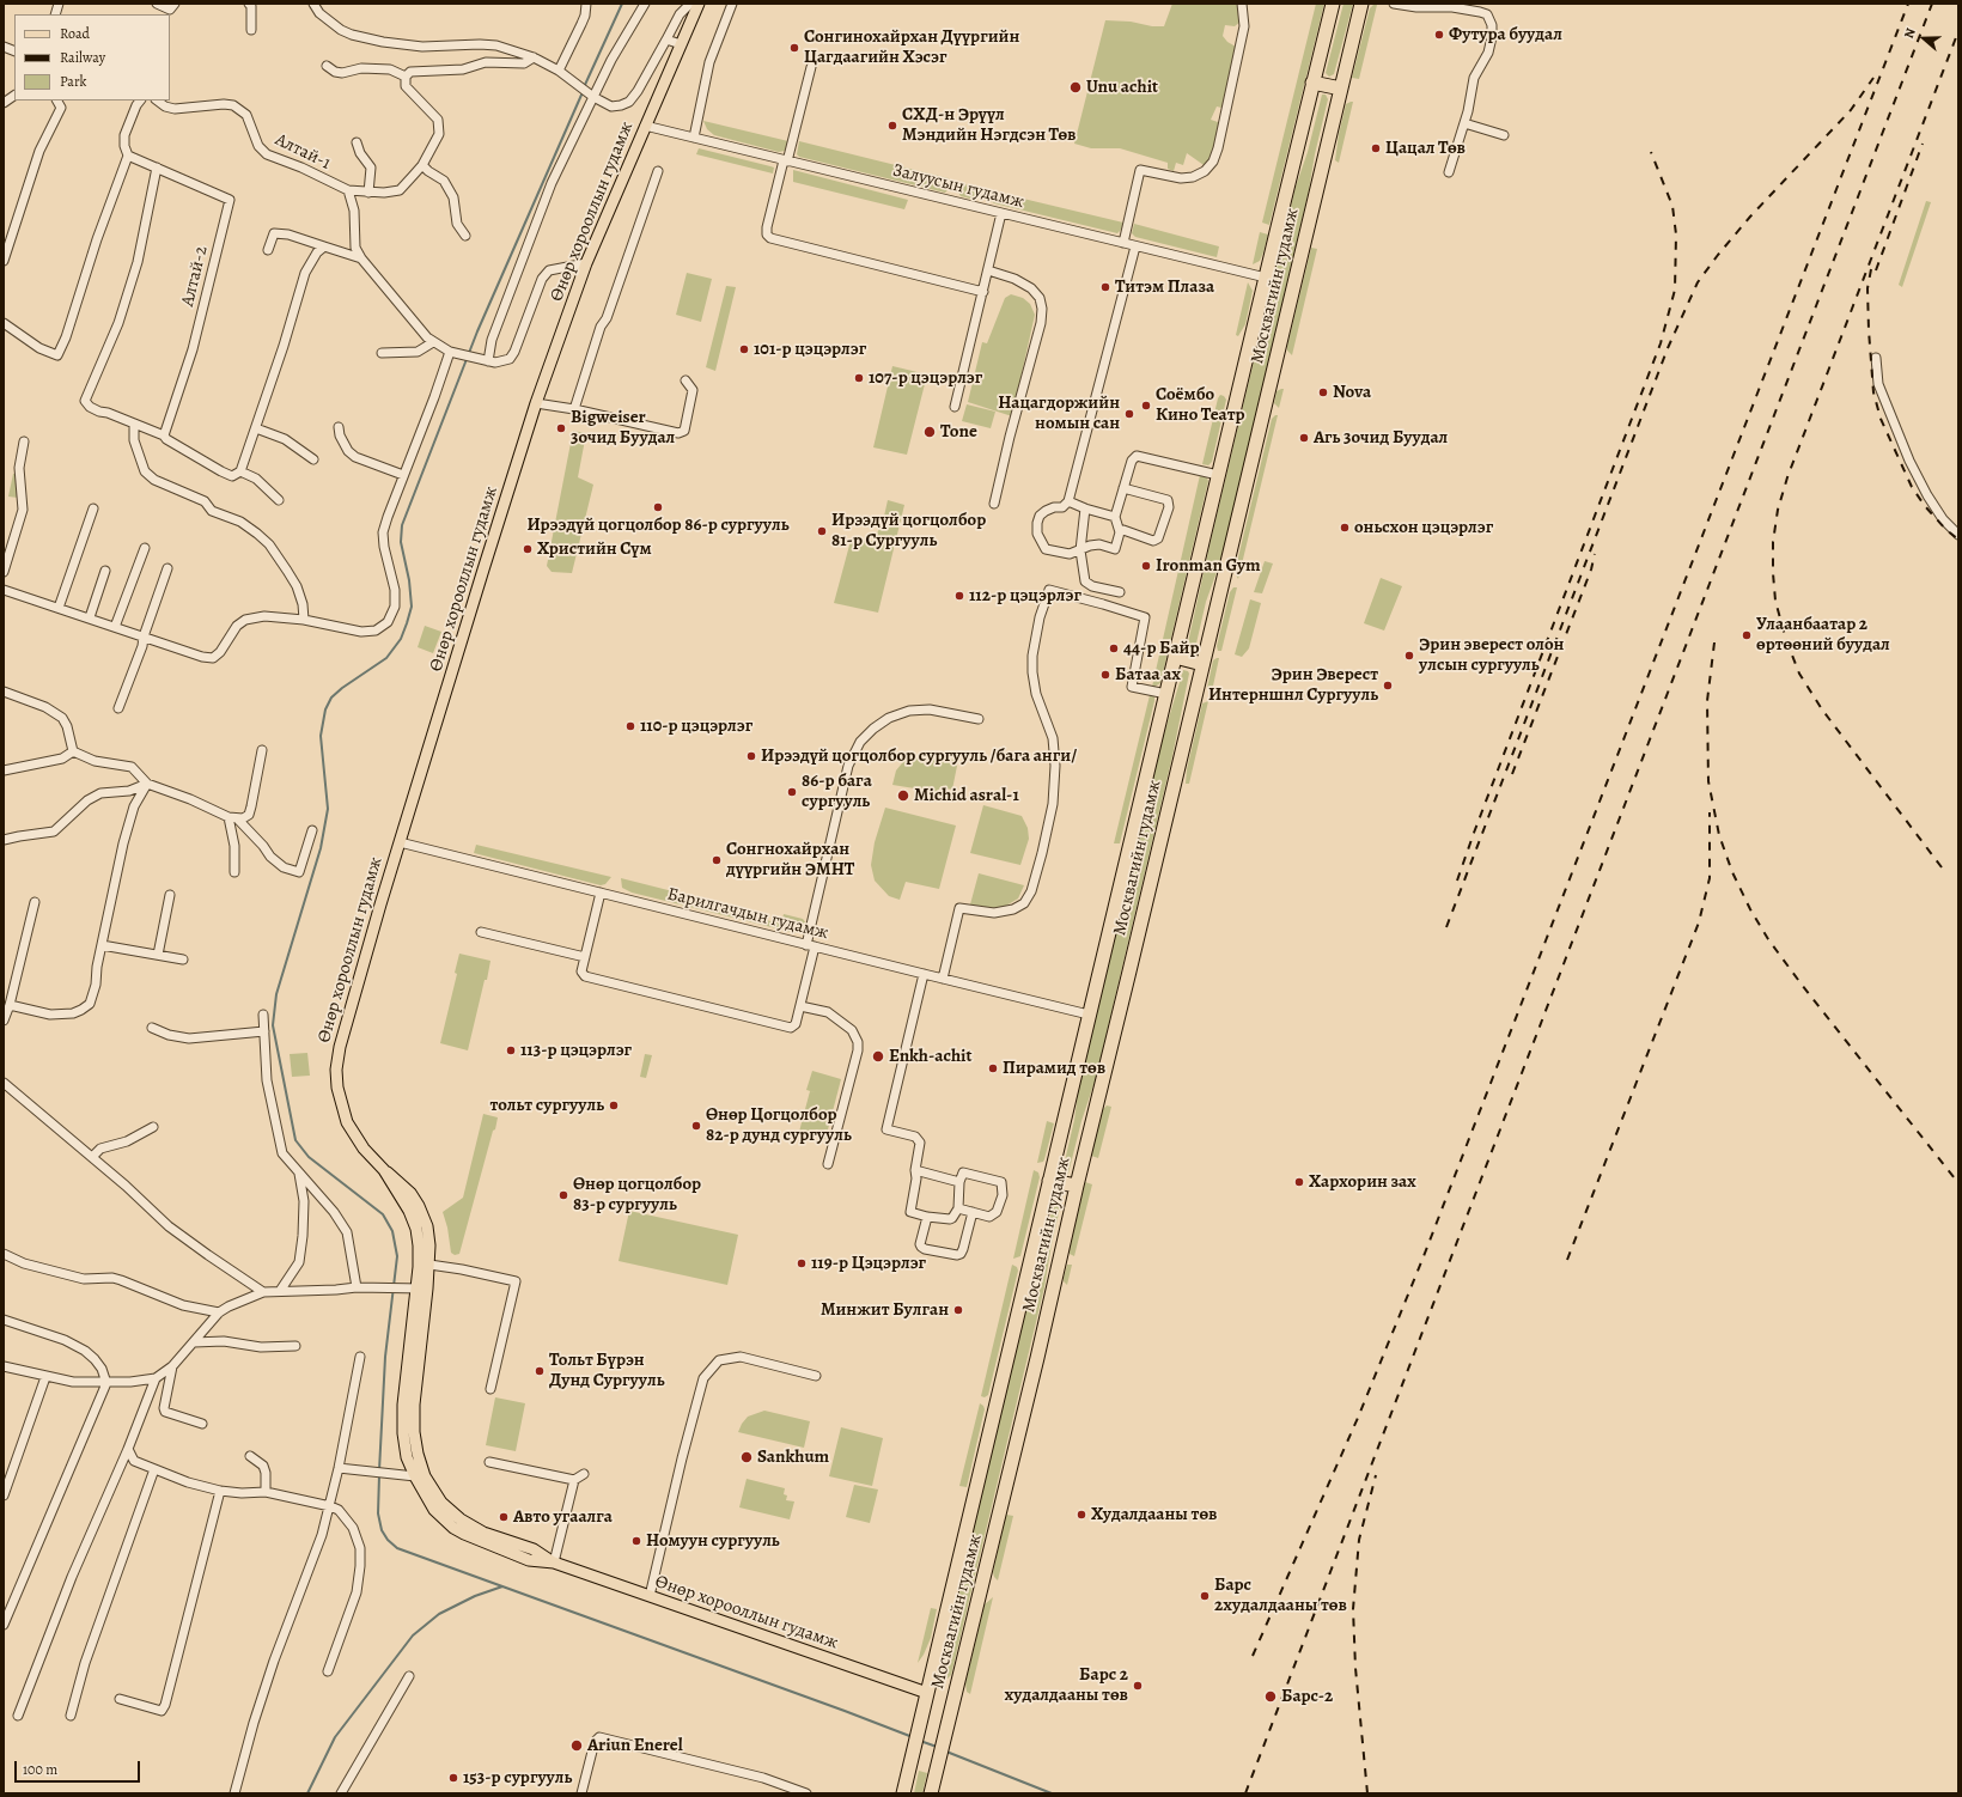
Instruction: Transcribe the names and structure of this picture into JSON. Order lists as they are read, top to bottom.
{
  "streets": {
    "highway": ["Москвагийн гудамж"],
    "main road": ["Өнөр хорооллын гудамж"],
    "street": [
      "Алтай-1",
      "Залуусын гудамж",
      "Алтай-2",
      "Барилгачдын гудамж"
    ]
  },
  "crossings": [
    ["Залуусын гудамж", "Өнөр хорооллын гудамж"],
    ["Залуусын гудамж", "Москвагийн гудамж"],
    ["Өнөр хорооллын гудамж", "Москвагийн гудамж"],
    ["Өнөр хорооллын гудамж", "Барилгачдын гудамж"],
    ["Москвагийн гудамж", "Барилгачдын гудамж"]
  ],
  "places": [
    "Футура буудал",
    "Сонгинохайрхан Дүүргийн Цагдаагийн Хэсэг",
    "Unu achit",
    "СХД-н Эрүүл Мэндийн Нэгдсэн Төв",
    "Цацал Төв",
    "Титэм Плаза",
    "101-р цэцэрлэг",
    "107-р цэцэрлэг",
    "Nova",
    "Соёмбо Кино Театр",
    "Нацагдоржийн номын сан",
    "Bigweiser 3очид Буудал",
    "Tone",
    "Агь 3очид Буудал",
    "Ирээдүй цогцолбор 86-р сургууль",
    "оньсхон цэцэрлэг",
    "Ирээдүй цогцолбор 81-р Сургууль",
    "Христийн Сүм",
    "Ironman Gym",
    "112-р цэцэрлэг",
    "Улаанбаатар 2 өртөөний буудал",
    "44-р Байр",
    "Эрин эверест олон улсын сургууль",
    "Батаа ах",
    "Эрин Эверест Интерншнл Сургууль",
    "110-р цэцэрлэг",
    "Ирээдүй цогцолбор сургууль /бага анги/",
    "86-р бага сургууль",
    "Michid asral-1",
    "Сонгнохайрхан дүүргийн ЭМНТ",
    "113-р цэцэрлэг",
    "Enkh-achit",
    "Пирамид төв",
    "тольт сургууль",
    "Өнөр Цогцолбор 82-р дунд сургууль",
    "Хархорин зах",
    "Өнөр цогцолбор 83-р сургууль",
    "119-р Цэцэрлэг",
    "Минжит Булган",
    "Тольт Бүрэн Дунд Сургууль",
    "Sankhum",
    "Худалдааны төв",
    "Авто угаалга",
    "Номуун сургууль",
    "Барс 2худалдааны төв",
    "Барс 2 худалдааны төв",
    "Барс-2",
    "Ariun Enerel",
    "153-р сургууль"
  ],
  "legend": ["Road", "Railway", "Park"],
  "scale_bar": "100 m",
  "north": "left"
}
